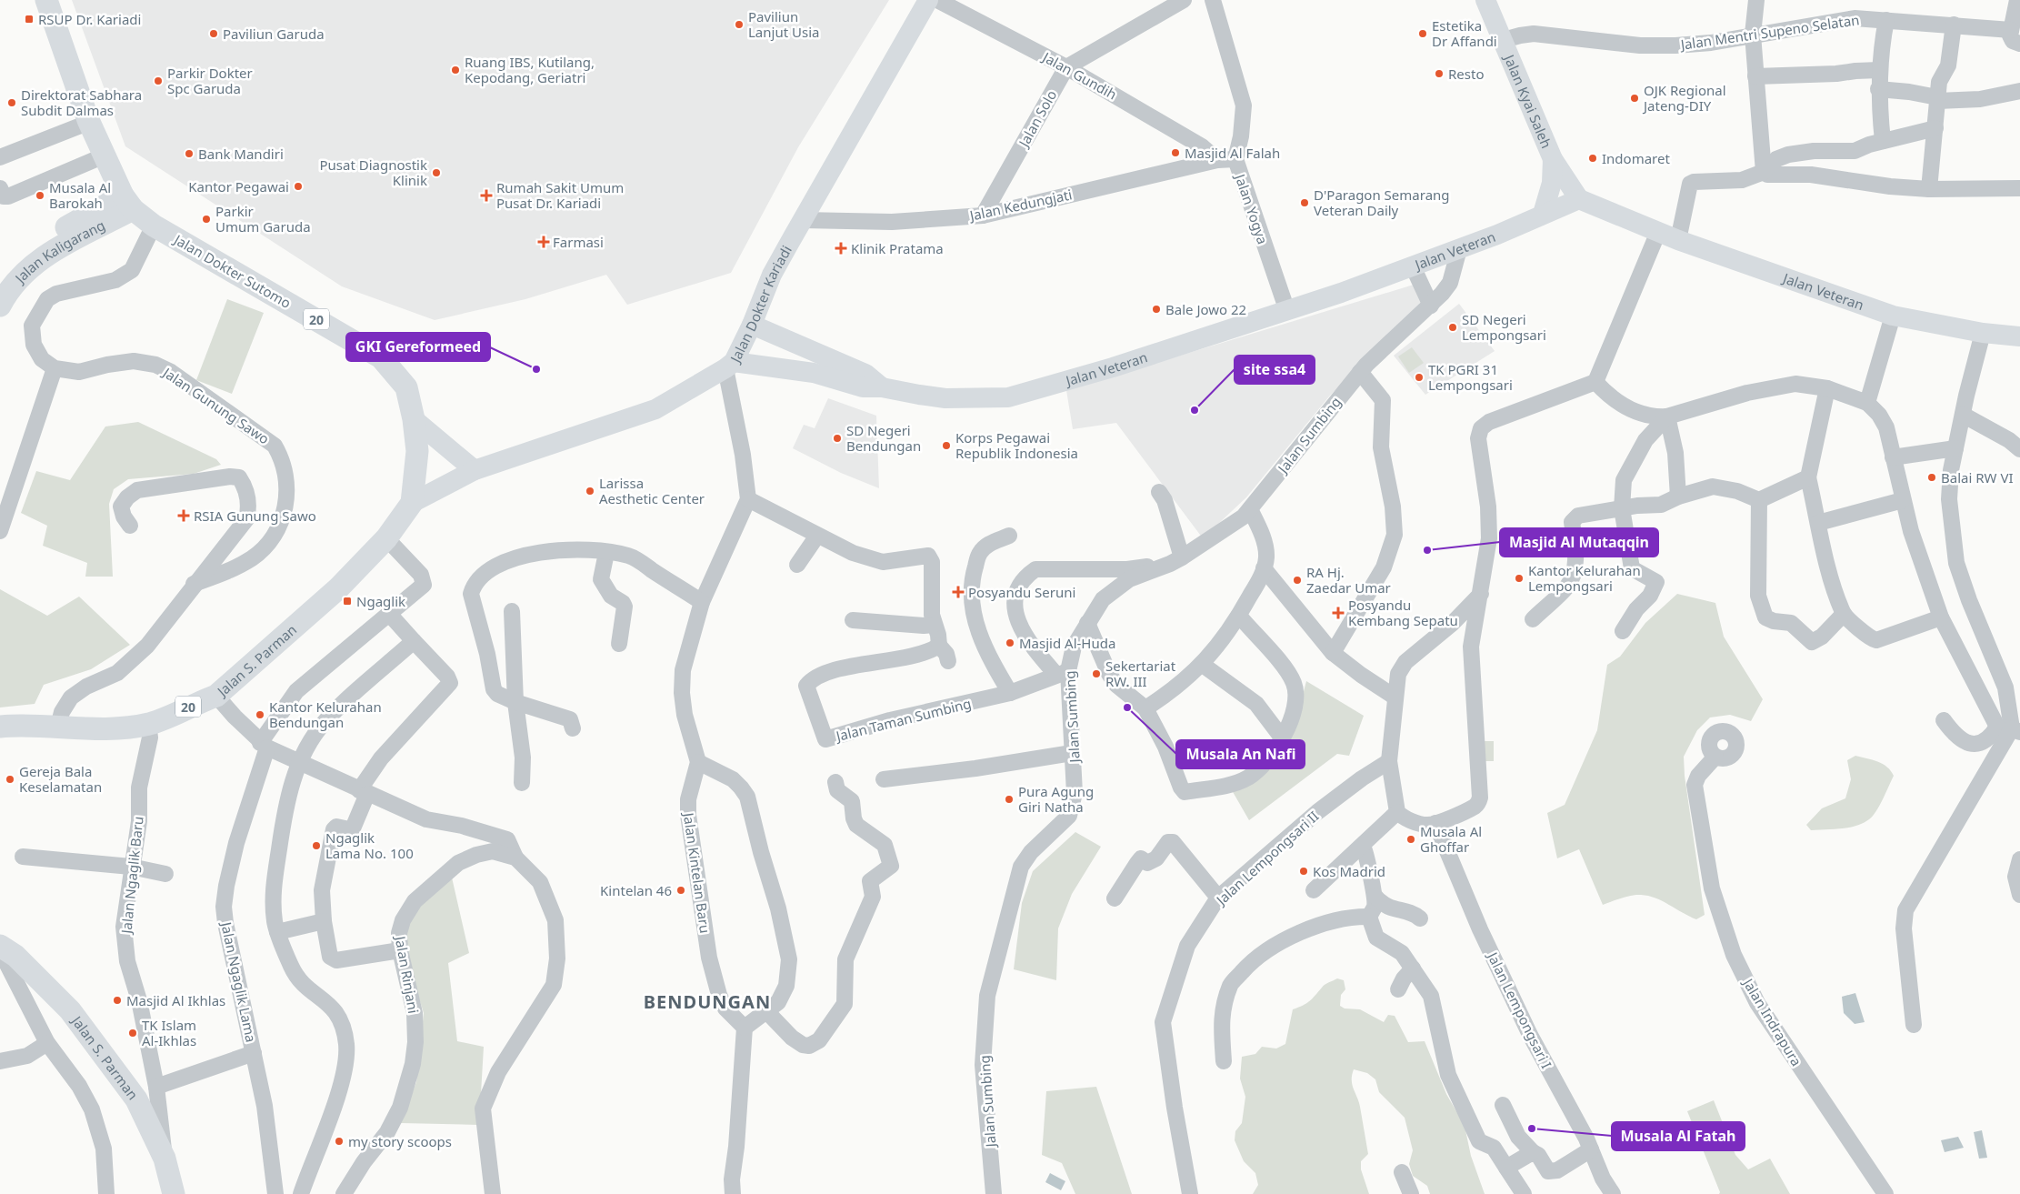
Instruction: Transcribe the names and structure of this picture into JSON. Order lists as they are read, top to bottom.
{
  "streets": {
    "highway": [
      "Jalan Kaligarang",
      "Jalan Dokter Sutomo",
      "20",
      "Jalan S. Parman"
    ],
    "main road": ["Jalan Kyai Saleh", "Jalan Veteran", "Jalan Dokter Kariadi"],
    "street": [
      "Jalan Mentri Supeno Selatan",
      "Jalan Gundih",
      "Jalan Solo",
      "Jalan Kedungjati",
      "Jalan Yogya",
      "Jalan Gunung Sawo",
      "Jalan Sumbing",
      "Jalan Taman Sumbing",
      "Jalan Lempongsari II",
      "Jalan Kintelan Baru",
      "Jalan Ngaglik Baru",
      "Jalan Rinjani",
      "Jalan Ngaglik Lama",
      "Jalan Lempongsari I",
      "Jalan Indrapura"
    ]
  },
  "crossings": [
    ["Jalan Mentri Supeno Selatan", "Jalan Kyai Saleh"],
    ["Jalan Gundih", "Jalan Solo"],
    ["Jalan Gundih", "Jalan Kedungjati"],
    ["Jalan Kyai Saleh", "Jalan Veteran"],
    ["Jalan Solo", "Jalan Kedungjati"],
    ["Jalan Kedungjati", "Jalan Yogya"],
    ["Jalan Kedungjati", "Jalan Dokter Kariadi"],
    ["Jalan Yogya", "Jalan Veteran"],
    ["Jalan Veteran", "Jalan Dokter Kariadi"],
    ["Jalan Veteran", "Jalan Sumbing"],
    ["Jalan Kaligarang", "Jalan Dokter Sutomo"],
    ["Jalan Dokter Sutomo", "Jalan Dokter Kariadi"],
    ["Jalan Dokter Sutomo", "Jalan S. Parman"],
    ["Jalan Dokter Kariadi", "Jalan S. Parman"],
    ["Jalan Sumbing", "Jalan Taman Sumbing"],
    ["Jalan S. Parman", "Jalan Ngaglik Baru"],
    ["Jalan S. Parman", "Jalan Ngaglik Lama"]
  ],
  "districts": ["BENDUNGAN"],
  "places": {
    "transit": ["RSUP Dr. Kariadi", "Ngaglik"],
    "other": [
      "Paviliun Lanjut Usia",
      "Paviliun Garuda",
      "Estetika Dr Affandi",
      "Ruang IBS, Kutilang, Kepodang, Geriatri",
      "Resto",
      "Parkir Dokter Spc Garuda",
      "OJK Regional Jateng-DIY",
      "Direktorat Sabhara Subdit Dalmas",
      "Masjid Al Falah",
      "Bank Mandiri",
      "Indomaret",
      "Pusat Diagnostik Klinik",
      "Kantor Pegawai",
      "Musala Al Barokah",
      "D'Paragon Semarang Veteran Daily",
      "Parkir Umum Garuda",
      "Bale Jowo 22",
      "SD Negeri Lempongsari",
      "GKI Gereformeed",
      "TK PGRI 31 Lempongsari",
      "site ssa4",
      "SD Negeri Bendungan",
      "Korps Pegawai Republik Indonesia",
      "Balai RW VI",
      "Larissa Aesthetic Center",
      "Masjid Al Mutaqqin",
      "Kantor Kelurahan Lempongsari",
      "RA Hj. Zaedar Umar",
      "Masjid Al-Huda",
      "Sekertariat RW. III",
      "Musala An Nafi",
      "Kantor Kelurahan Bendungan",
      "Gereja Bala Keselamatan",
      "Pura Agung Giri Natha",
      "Musala Al Ghoffar",
      "Ngaglik Lama No. 100",
      "Kos Madrid",
      "Kintelan 46",
      "Masjid Al Ikhlas",
      "TK Islam Al-Ikhlas",
      "Musala Al Fatah",
      "my story scoops"
    ],
    "health": [
      "Rumah Sakit Umum Pusat Dr. Kariadi",
      "Farmasi",
      "Klinik Pratama",
      "RSIA Gunung Sawo",
      "Posyandu Seruni",
      "Posyandu Kembang Sepatu"
    ]
  }
}
